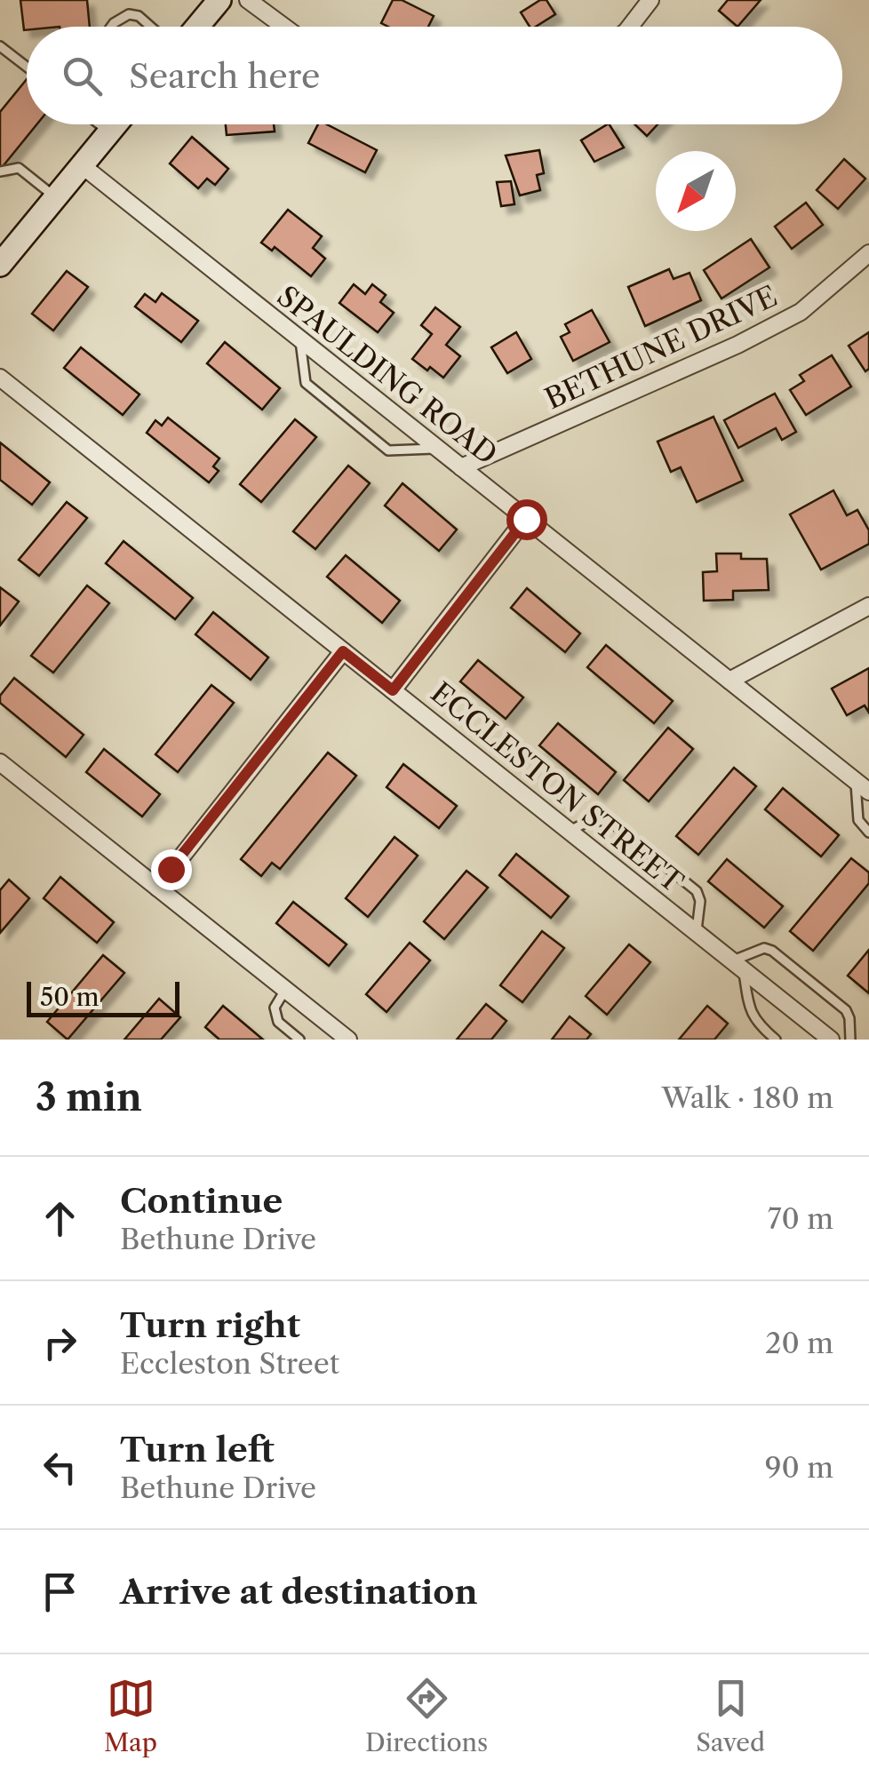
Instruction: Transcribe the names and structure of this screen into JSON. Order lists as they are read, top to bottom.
{
  "streets": {
    "street": ["BETHUNE DRIVE", "SPAULDING ROAD", "ECCLESTON STREET"]
  },
  "crossings": [
    ["BETHUNE DRIVE", "SPAULDING ROAD"]
  ],
  "scale_bar": "50 m",
  "north": "bottom left",
  "page": {
    "search": "Search here",
    "scale": "50 m",
    "heading": ["3 min", "Walk · 180 m"],
    "list": [
      ["Continue", "Bethune Drive", "70 m"],
      ["Turn right", "Eccleston Street", "20 m"],
      ["Turn left", "Bethune Drive", "90 m"],
      "Arrive at destination"
    ],
    "nav": ["Map", "Directions", "Saved"]
  }
}
